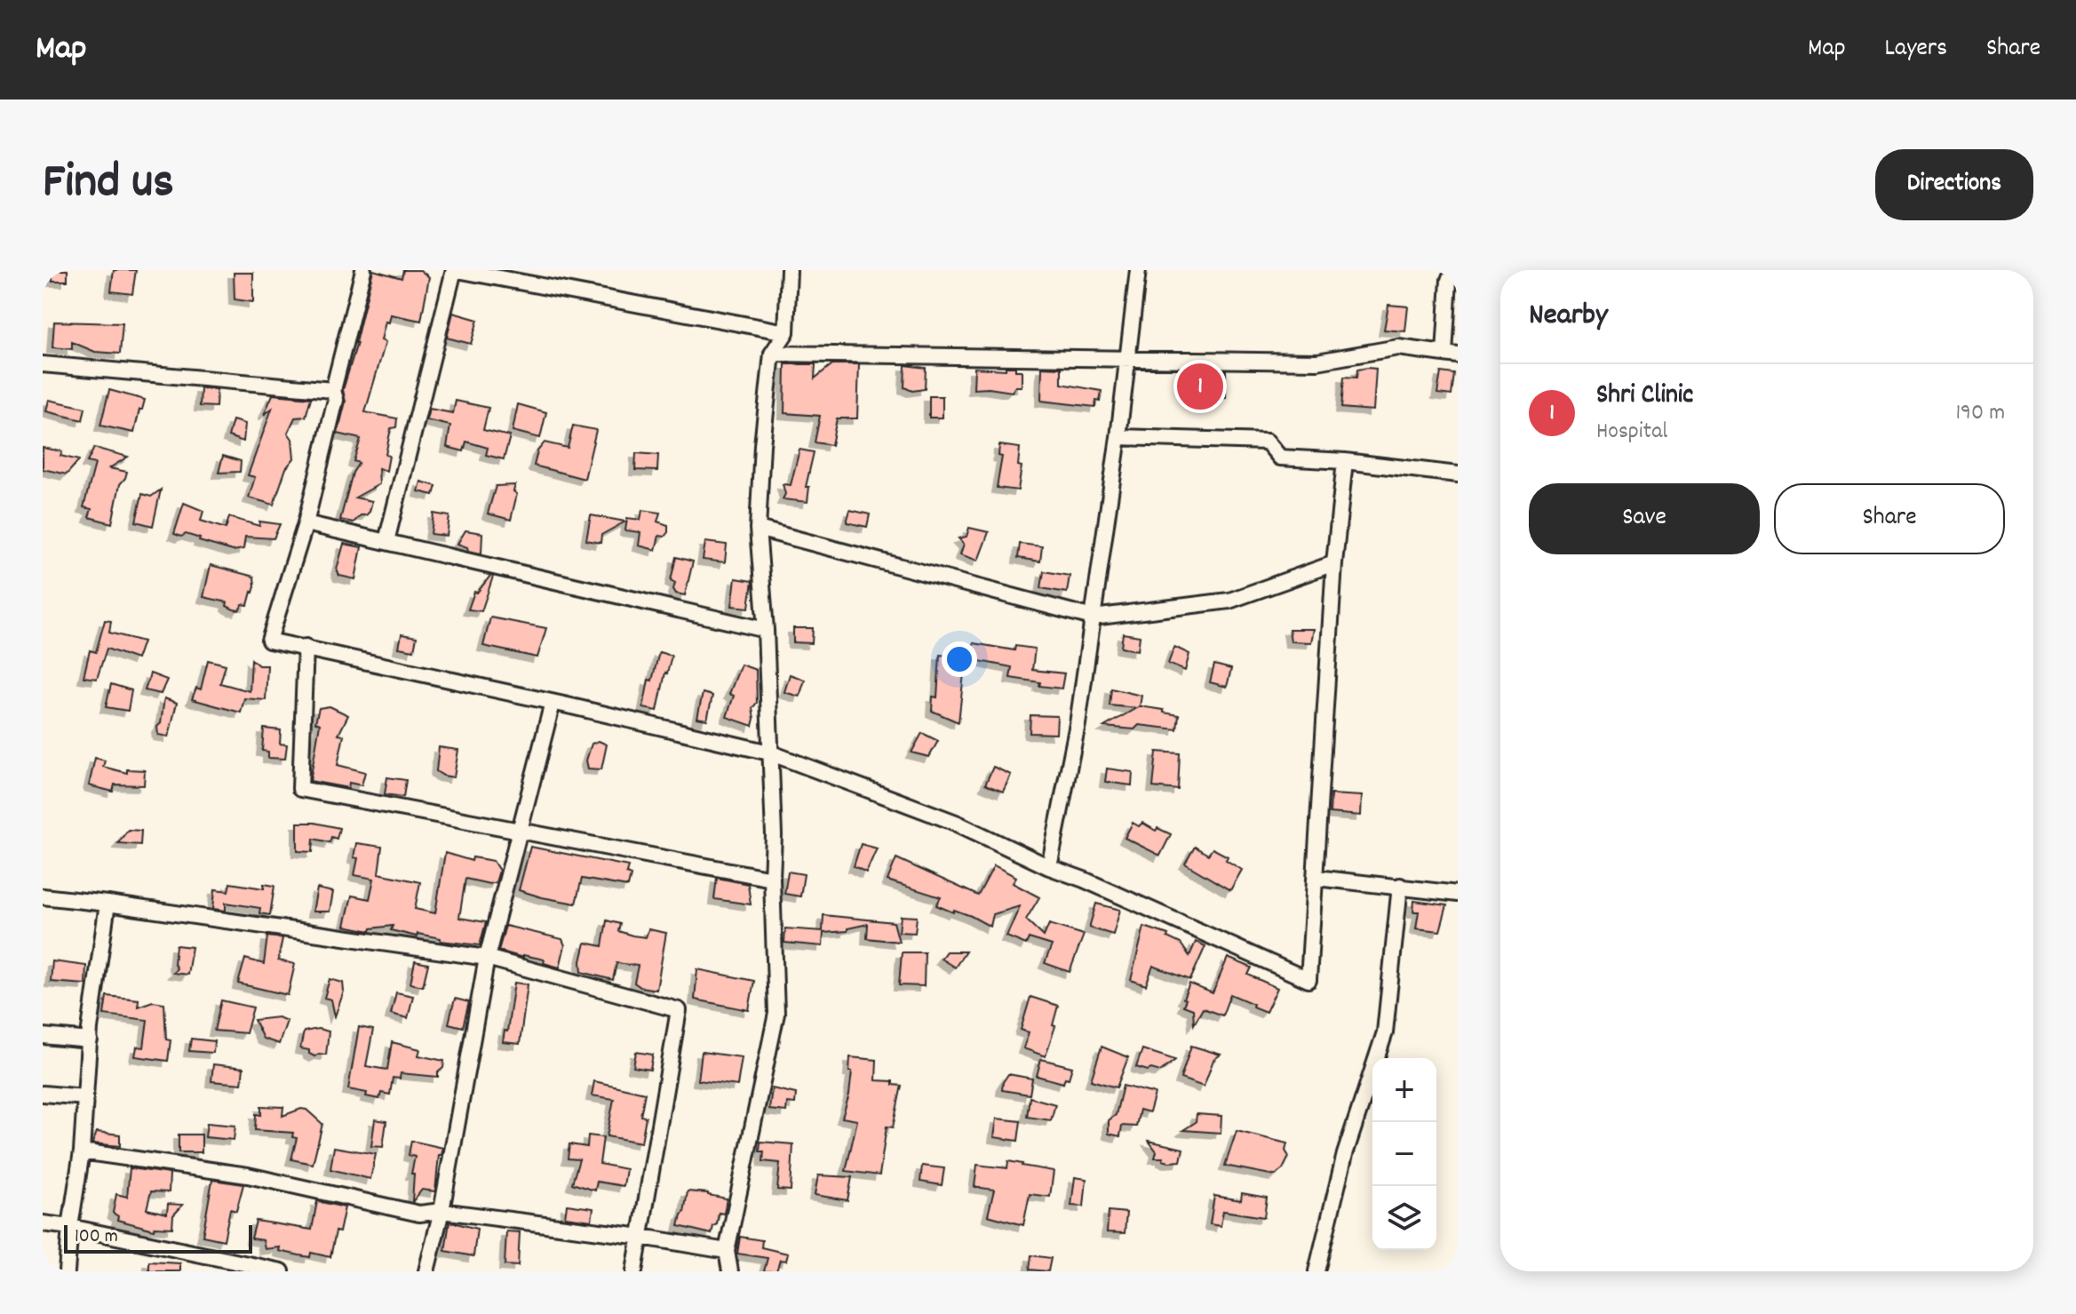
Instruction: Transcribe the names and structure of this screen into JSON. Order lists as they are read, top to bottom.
{
  "scale_bar": "100 m",
  "page": {
    "header": "Map",
    "nav": ["Map", "Layers", "Share"],
    "title": "Find us",
    "buttons": [
      "Directions",
      ["Save", "Share"]
    ],
    "heading": "Nearby",
    "pins": "1",
    "list": [
      {
        "mark": "1",
        "name": "Shri Clinic",
        "note": "Hospital",
        "value": "190 m"
      }
    ],
    "map_buttons": ["+", "−"],
    "scale": "100 m"
  }
}
